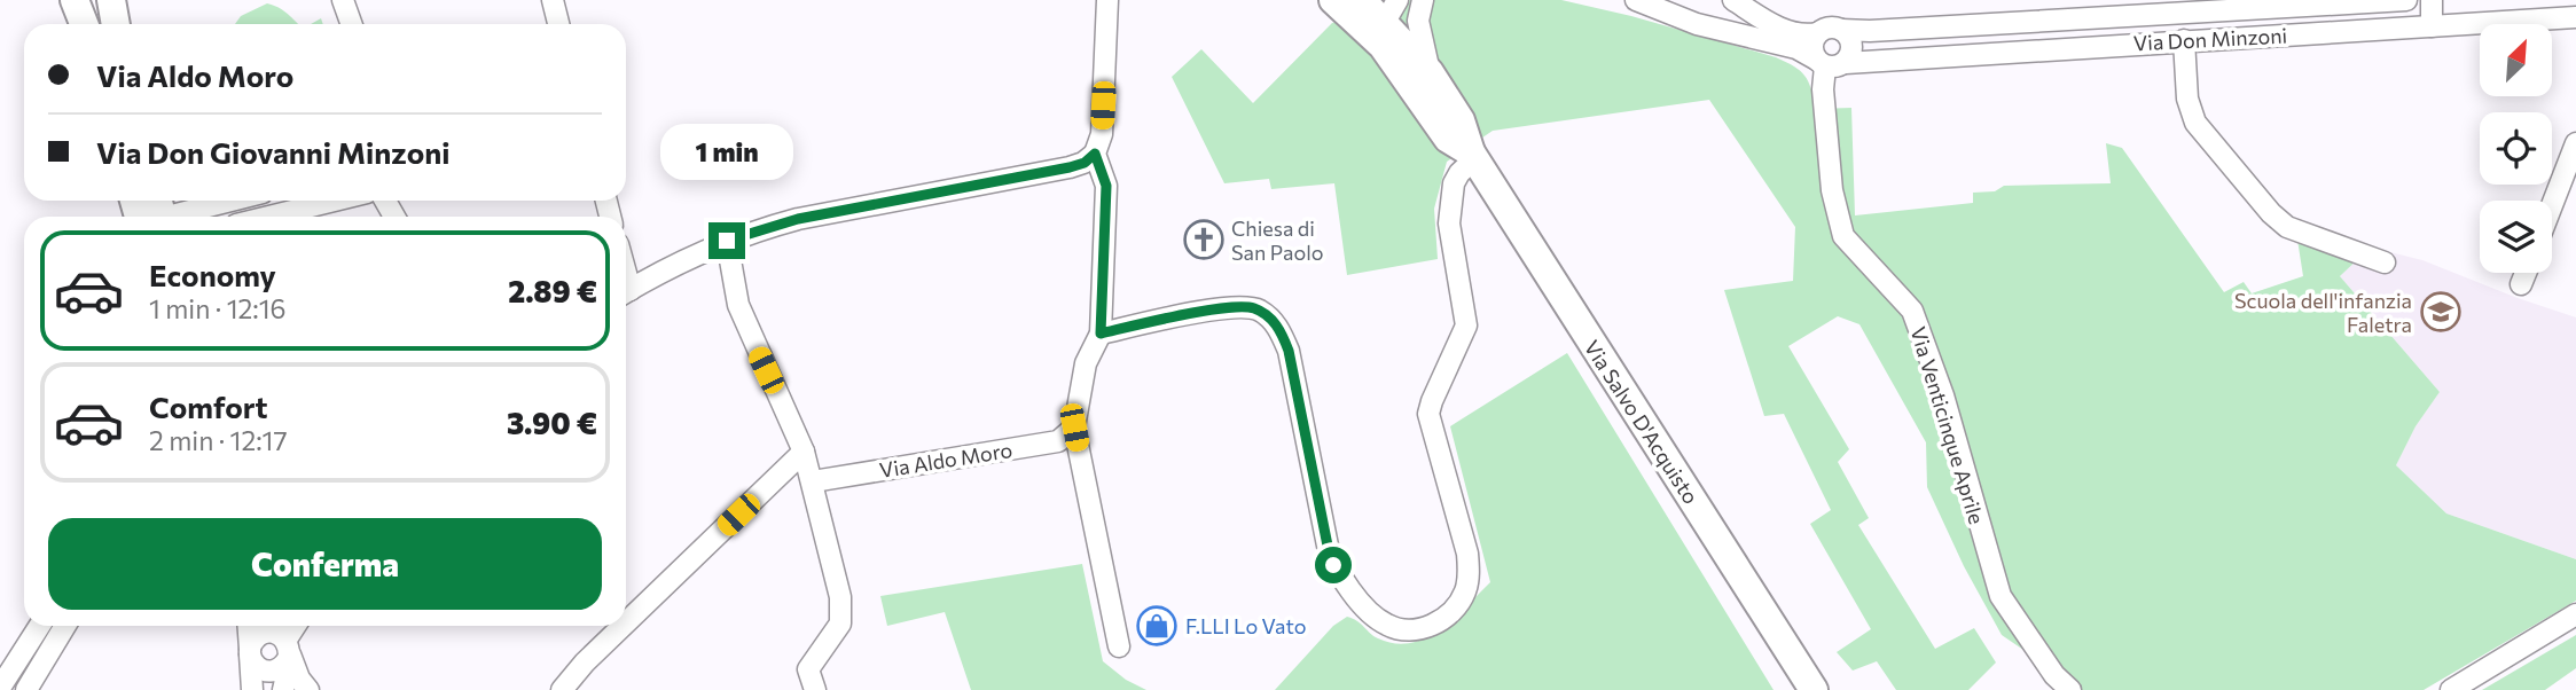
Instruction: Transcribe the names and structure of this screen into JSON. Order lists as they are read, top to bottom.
{
  "streets": {
    "street": [
      "Via Don Minzoni",
      "Via Salvo D'Acquisto",
      "Via Venticinque Aprile",
      "Via Aldo Moro"
    ]
  },
  "crossings": [
    ["Via Don Minzoni", "Via Venticinque Aprile"]
  ],
  "places": {
    "church": ["Chiesa di San Paolo"],
    "school or university": ["Scuola dell'infanzia Faletra"],
    "shop": ["F.LLI Lo Vato"]
  },
  "north": "top right",
  "page": {
    "banner": ["Via Aldo Moro", "Via Don Giovanni Minzoni"],
    "bubble": "1 min",
    "list": [
      {
        "name": "Economy",
        "note": "1 min · 12:16",
        "value": "2.89 €"
      },
      {
        "name": "Comfort",
        "note": "2 min · 12:17",
        "value": "3.90 €"
      }
    ],
    "buttons": "Conferma"
  }
}
